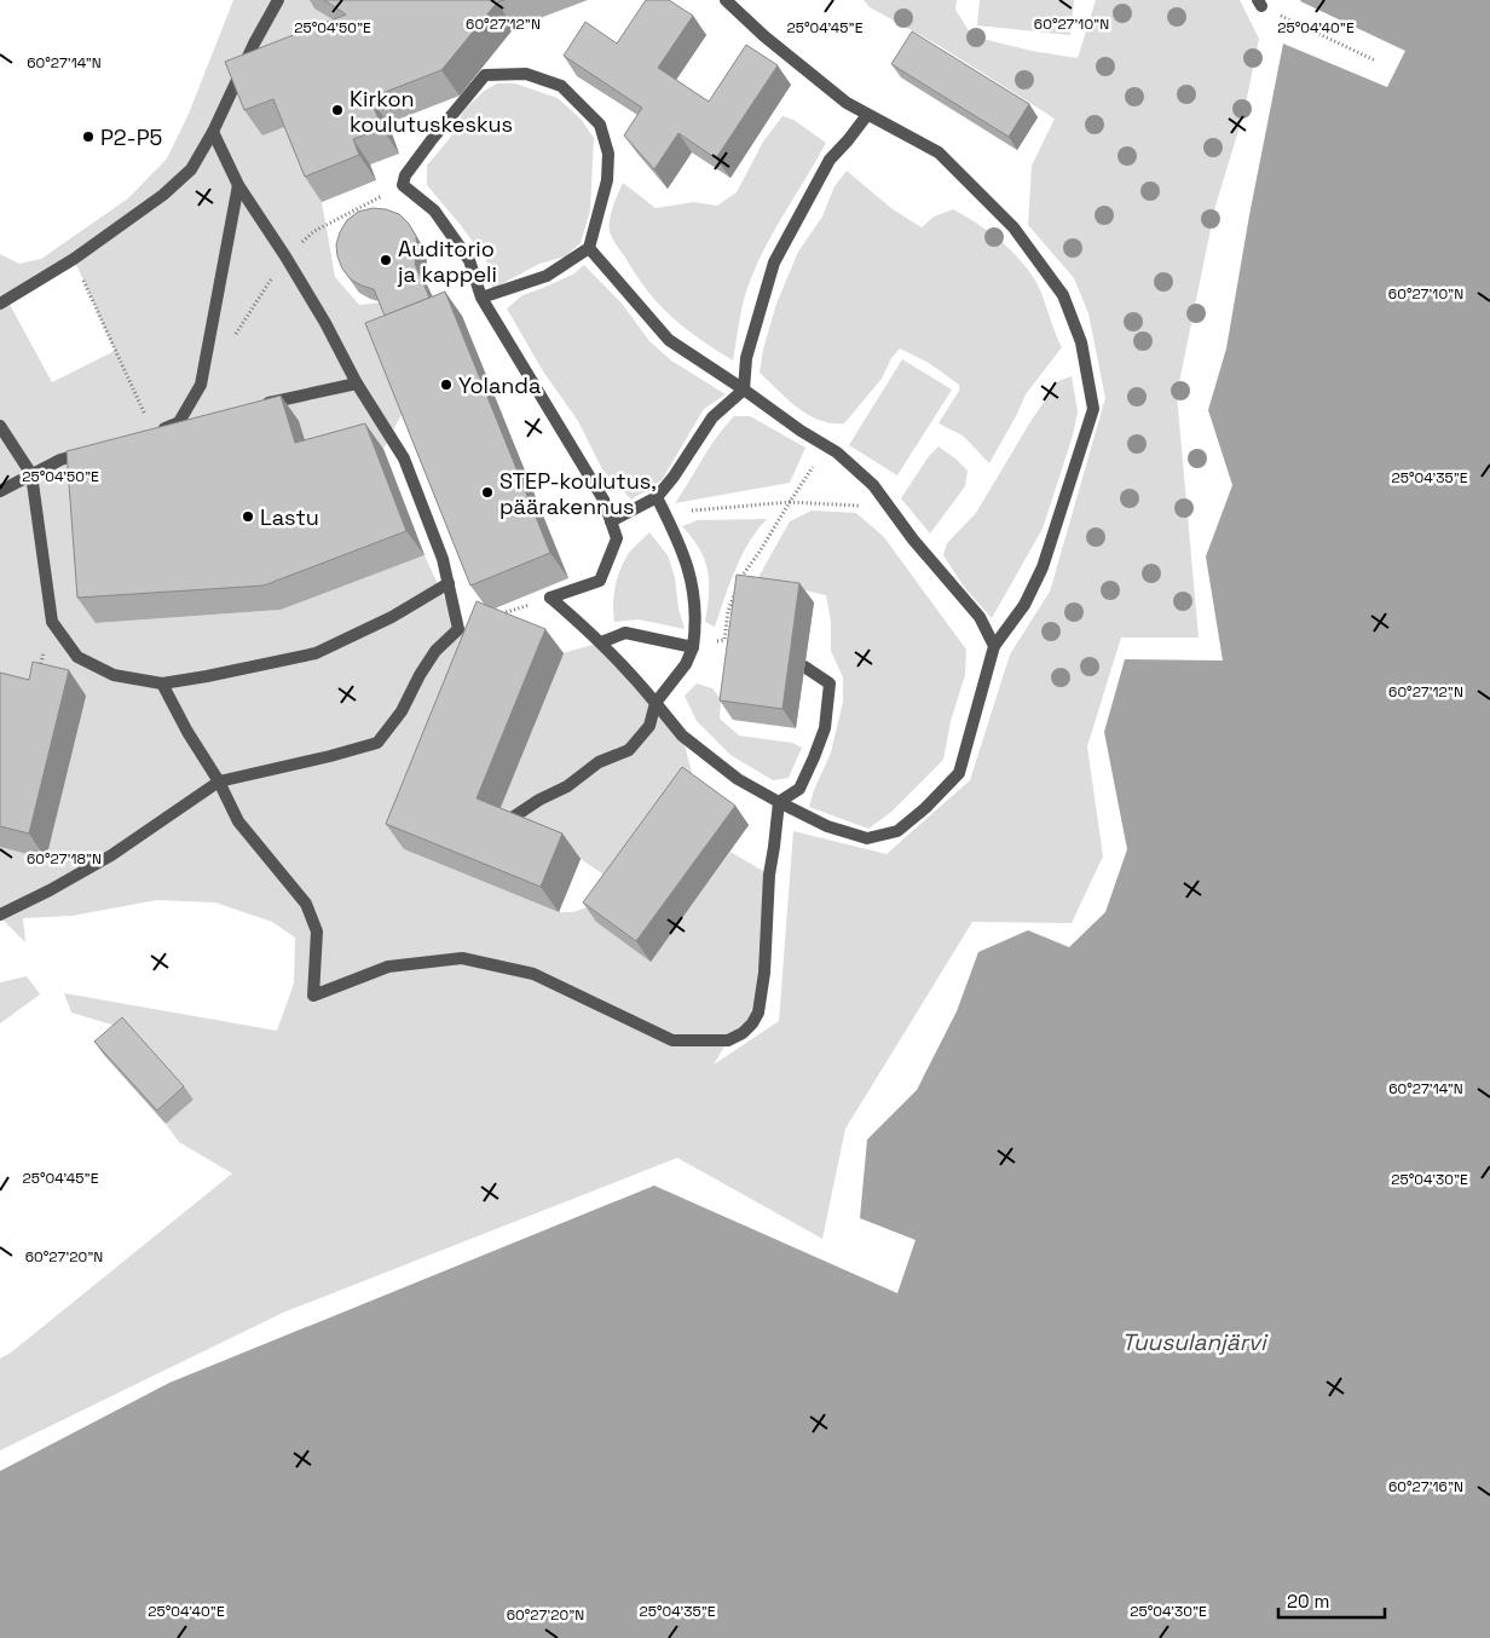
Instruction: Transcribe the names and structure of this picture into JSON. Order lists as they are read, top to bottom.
{
  "water": ["Tuusulanjärvi"],
  "places": [
    "Kirkon koulutuskeskus",
    "P2-P5",
    "Auditorio ja kappeli",
    "Yolanda",
    "STEP-koulutus, päärakennus",
    "Lastu"
  ],
  "scale_bar": "20 m",
  "coordinates": [
    "60°27'12\"N",
    "60°27'10\"N",
    "25°04'50\"E",
    "25°04'45\"E",
    "25°04'40\"E",
    "60°27'14\"N",
    "25°04'35\"E",
    "60°27'18\"N",
    "25°04'30\"E",
    "60°27'20\"N",
    "60°27'16\"N"
  ]
}
